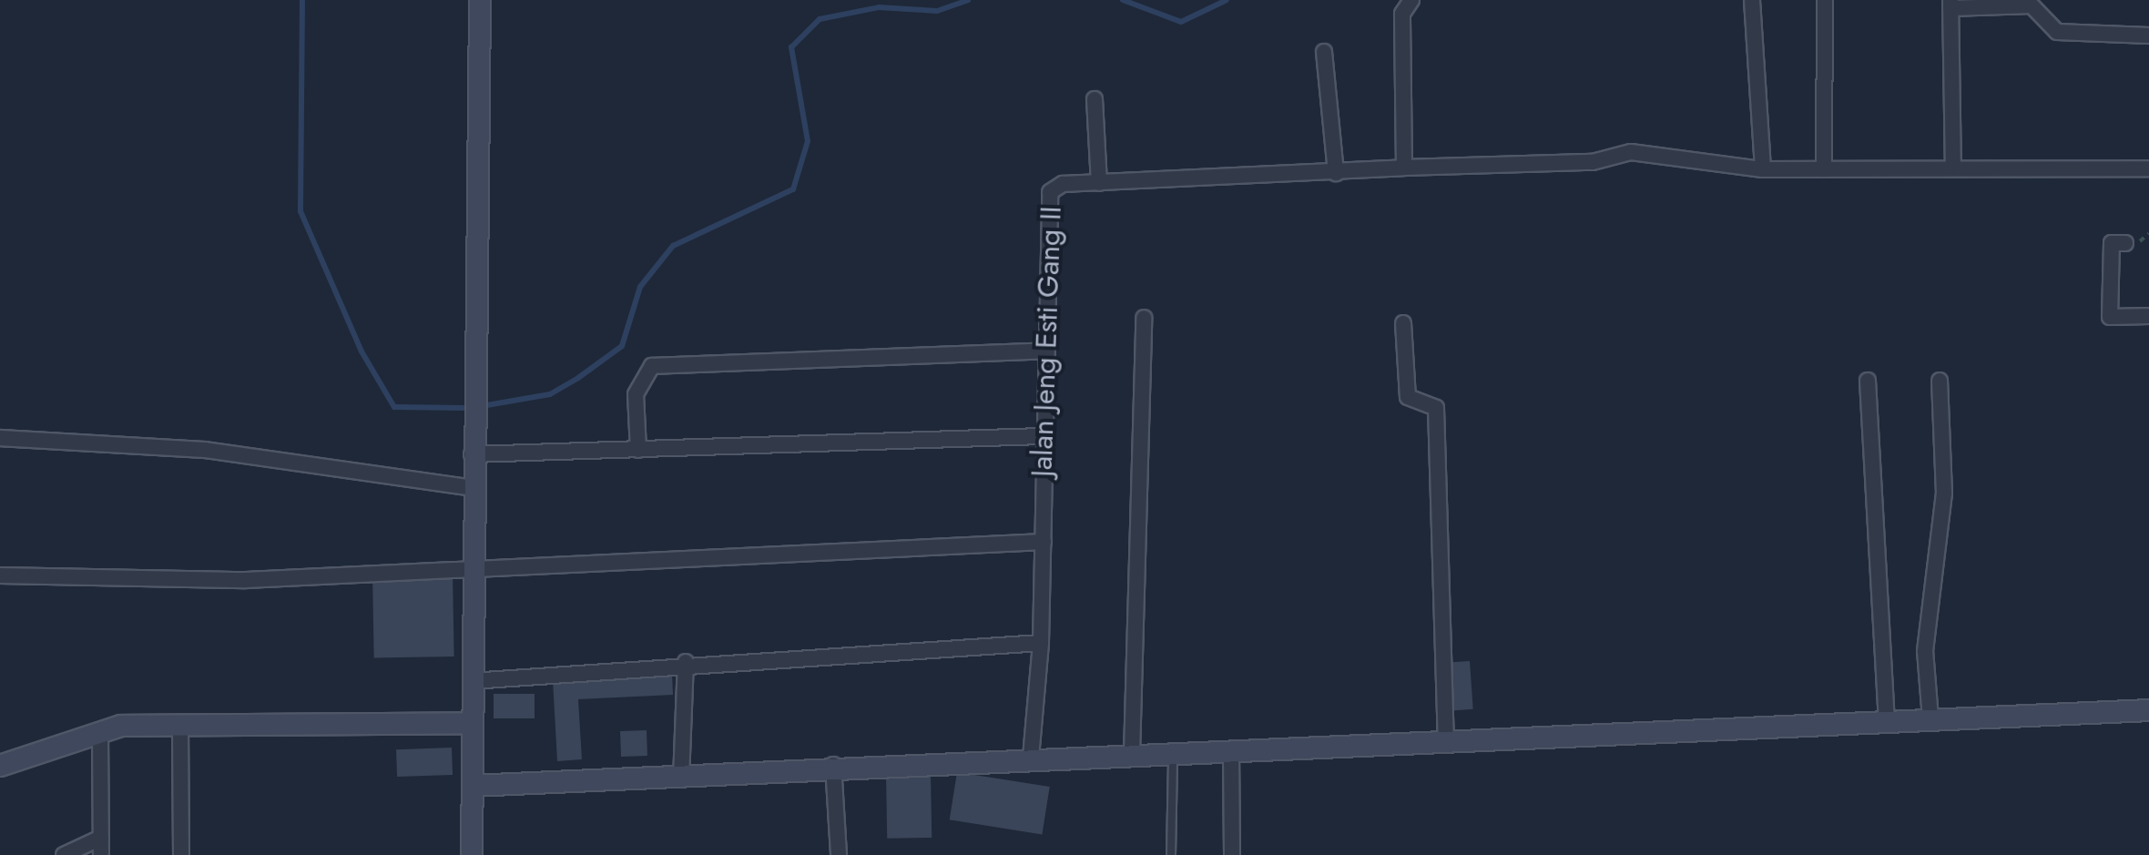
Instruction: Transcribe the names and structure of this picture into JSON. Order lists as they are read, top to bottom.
{
  "streets": {
    "street": ["Jalan Jeng Esti Gang II"]
  }
}
